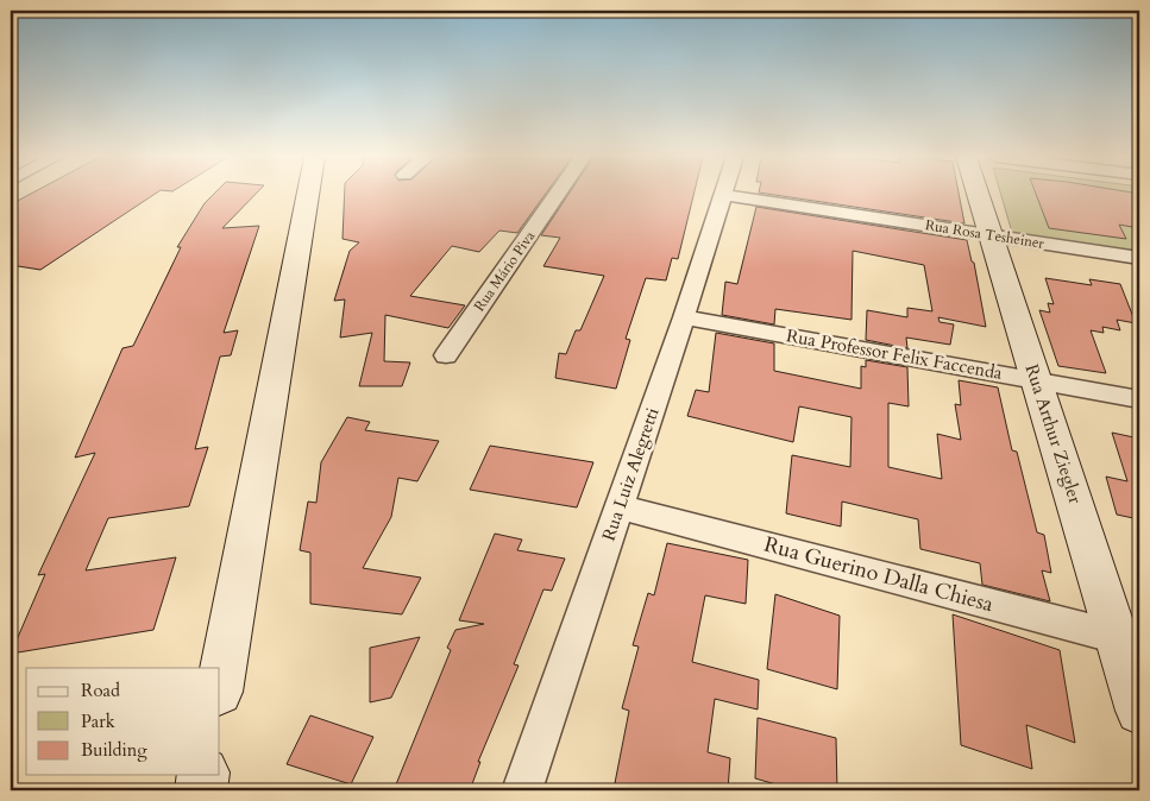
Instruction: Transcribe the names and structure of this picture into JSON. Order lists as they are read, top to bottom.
{
  "streets": {
    "street": [
      "Rua Rosa Tesheiner",
      "Rua Mário Piva",
      "Rua Professor Felix Faccenda",
      "Rua Arthur Ziegler",
      "Rua Luiz Alegretti",
      "Rua Guerino Dalla Chiesa"
    ]
  },
  "crossings": [
    ["Rua Rosa Tesheiner", "Rua Arthur Ziegler"],
    ["Rua Rosa Tesheiner", "Rua Luiz Alegretti"],
    ["Rua Professor Felix Faccenda", "Rua Arthur Ziegler"],
    ["Rua Professor Felix Faccenda", "Rua Luiz Alegretti"],
    ["Rua Arthur Ziegler", "Rua Guerino Dalla Chiesa"],
    ["Rua Luiz Alegretti", "Rua Guerino Dalla Chiesa"]
  ],
  "legend": ["Road", "Park", "Building"]
}
